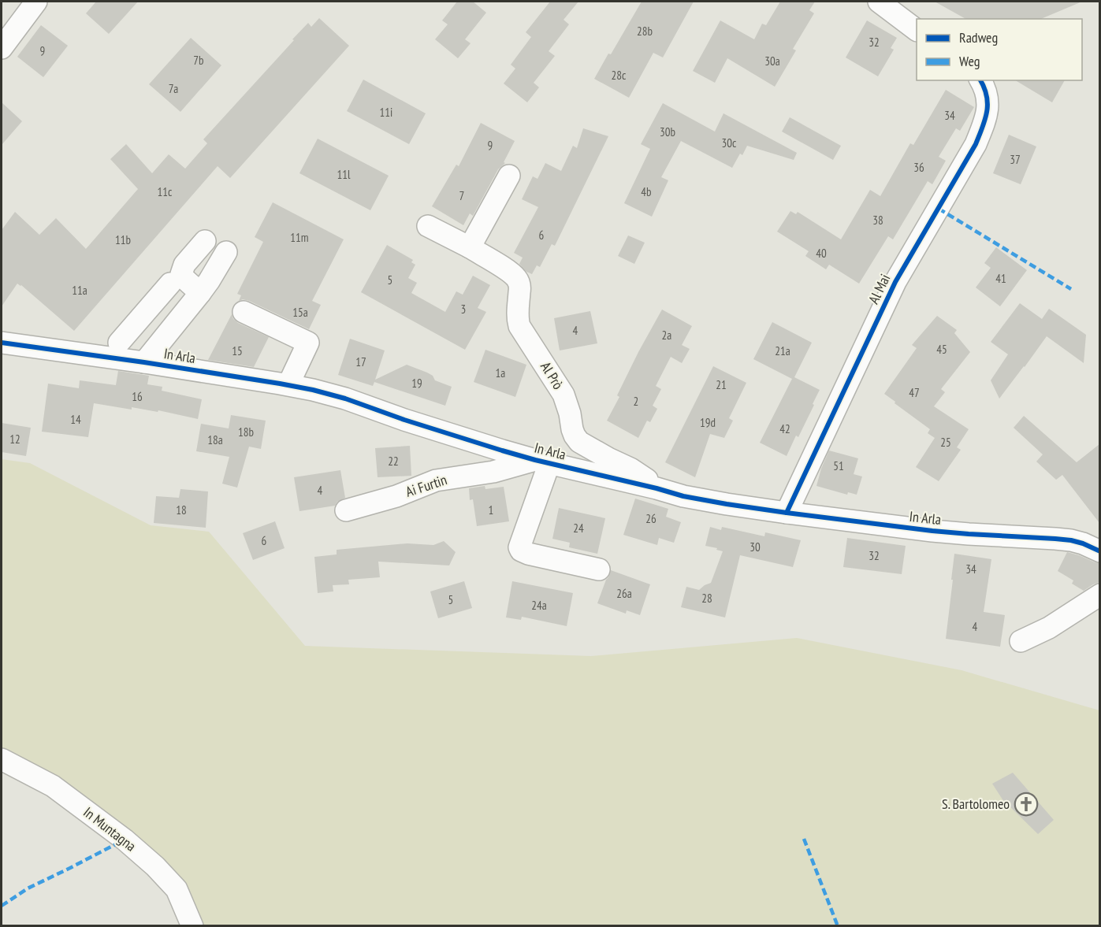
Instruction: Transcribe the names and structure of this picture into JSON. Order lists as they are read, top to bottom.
{
  "streets": {
    "street": [
      "Al Mai",
      "In Arla",
      "Al Prò",
      "Ai Furtin",
      "In Muntagna"
    ]
  },
  "crossings": [
    ["Al Mai", "In Arla"],
    ["In Arla", "Al Prò"],
    ["In Arla", "Ai Furtin"]
  ],
  "places": {
    "church": ["S. Bartolomeo"]
  },
  "house_numbers": [
    "28b",
    "32",
    "9",
    "7b",
    "30a",
    "28c",
    "7a",
    "11i",
    "34",
    "30b",
    "30c",
    "9",
    "37",
    "36",
    "11l",
    "11c",
    "4b",
    "7",
    "38",
    "6",
    "11m",
    "11b",
    "40",
    "41",
    "5",
    "11a",
    "3",
    "15a",
    "4",
    "2a",
    "45",
    "15",
    "21a",
    "17",
    "1a",
    "19",
    "21",
    "47",
    "16",
    "2",
    "14",
    "19d",
    "42",
    "18b",
    "12",
    "18a",
    "25",
    "22",
    "51",
    "4",
    "18",
    "1",
    "26",
    "24",
    "6",
    "30",
    "32",
    "34",
    "26a",
    "28",
    "5",
    "24a",
    "4"
  ],
  "legend": ["Radweg", "Weg"]
}
